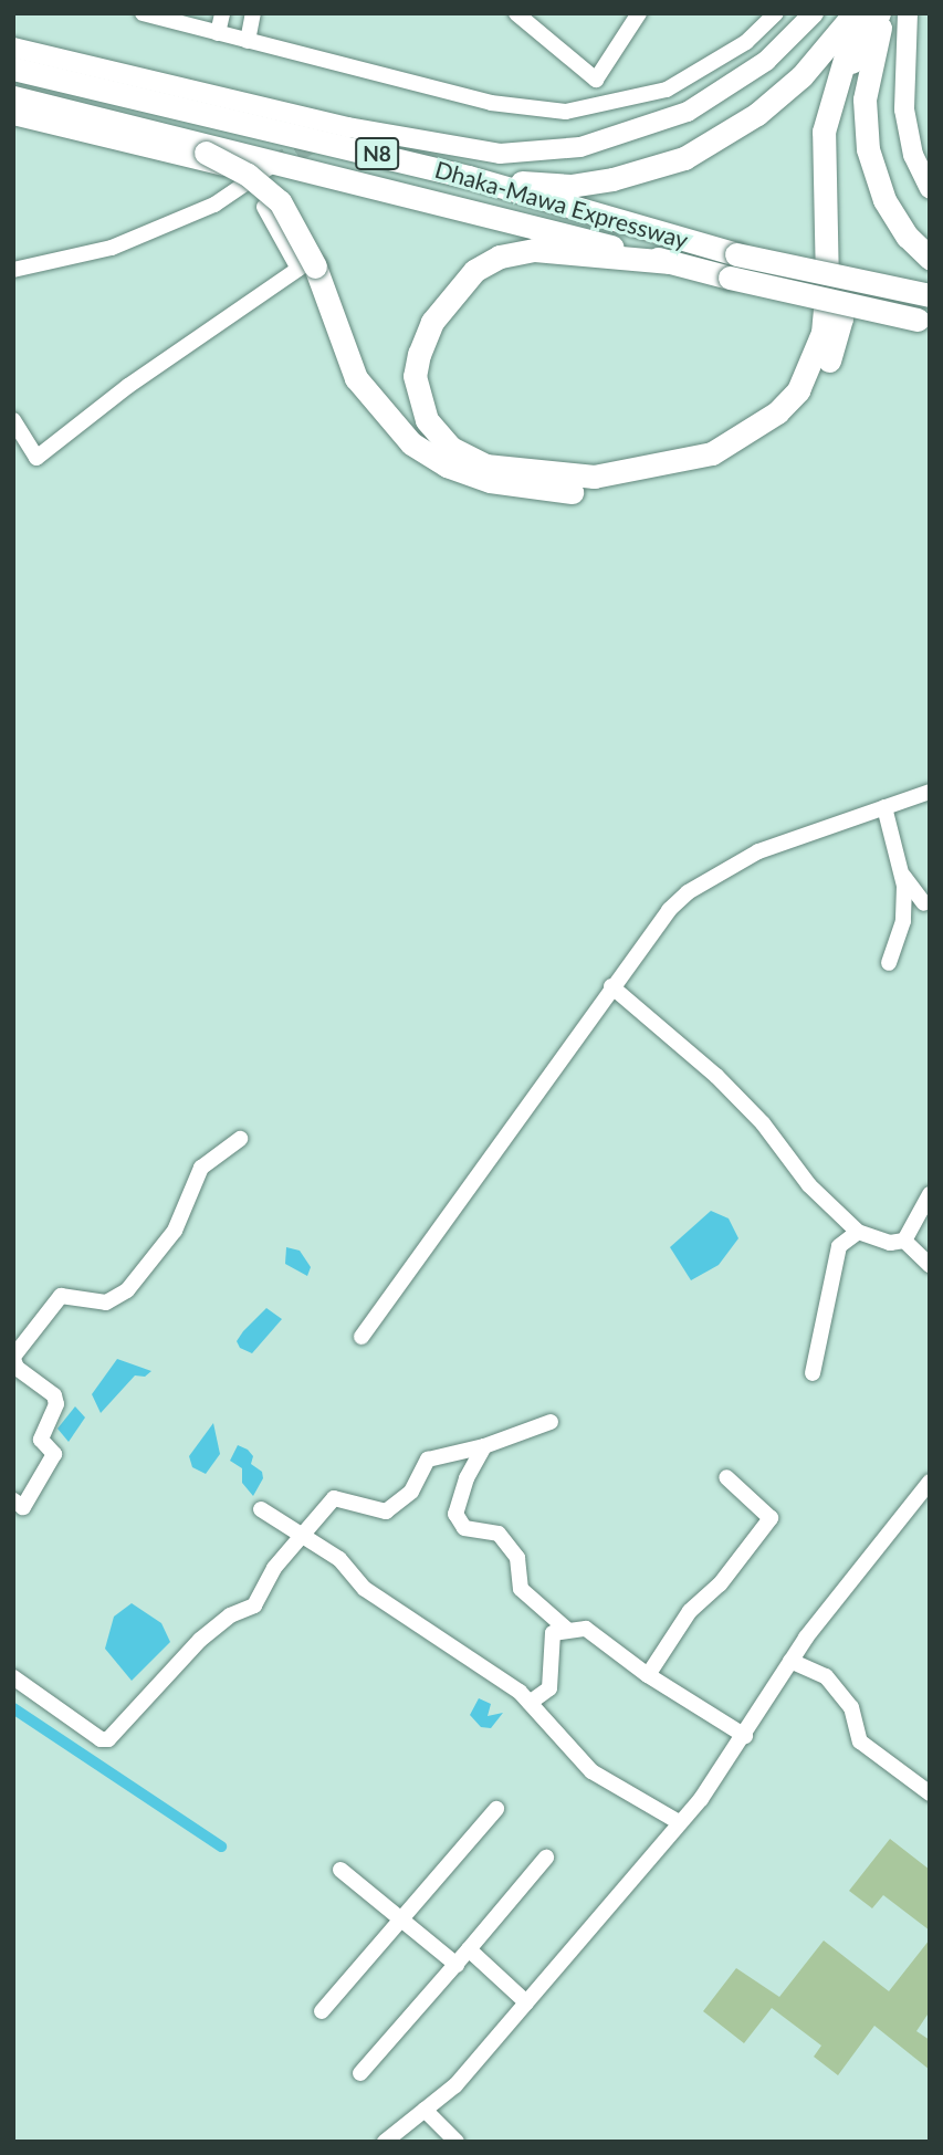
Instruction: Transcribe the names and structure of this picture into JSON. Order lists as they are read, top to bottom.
{
  "streets": {
    "highway": ["N8", "Dhaka-Mawa Expressway"]
  }
}
